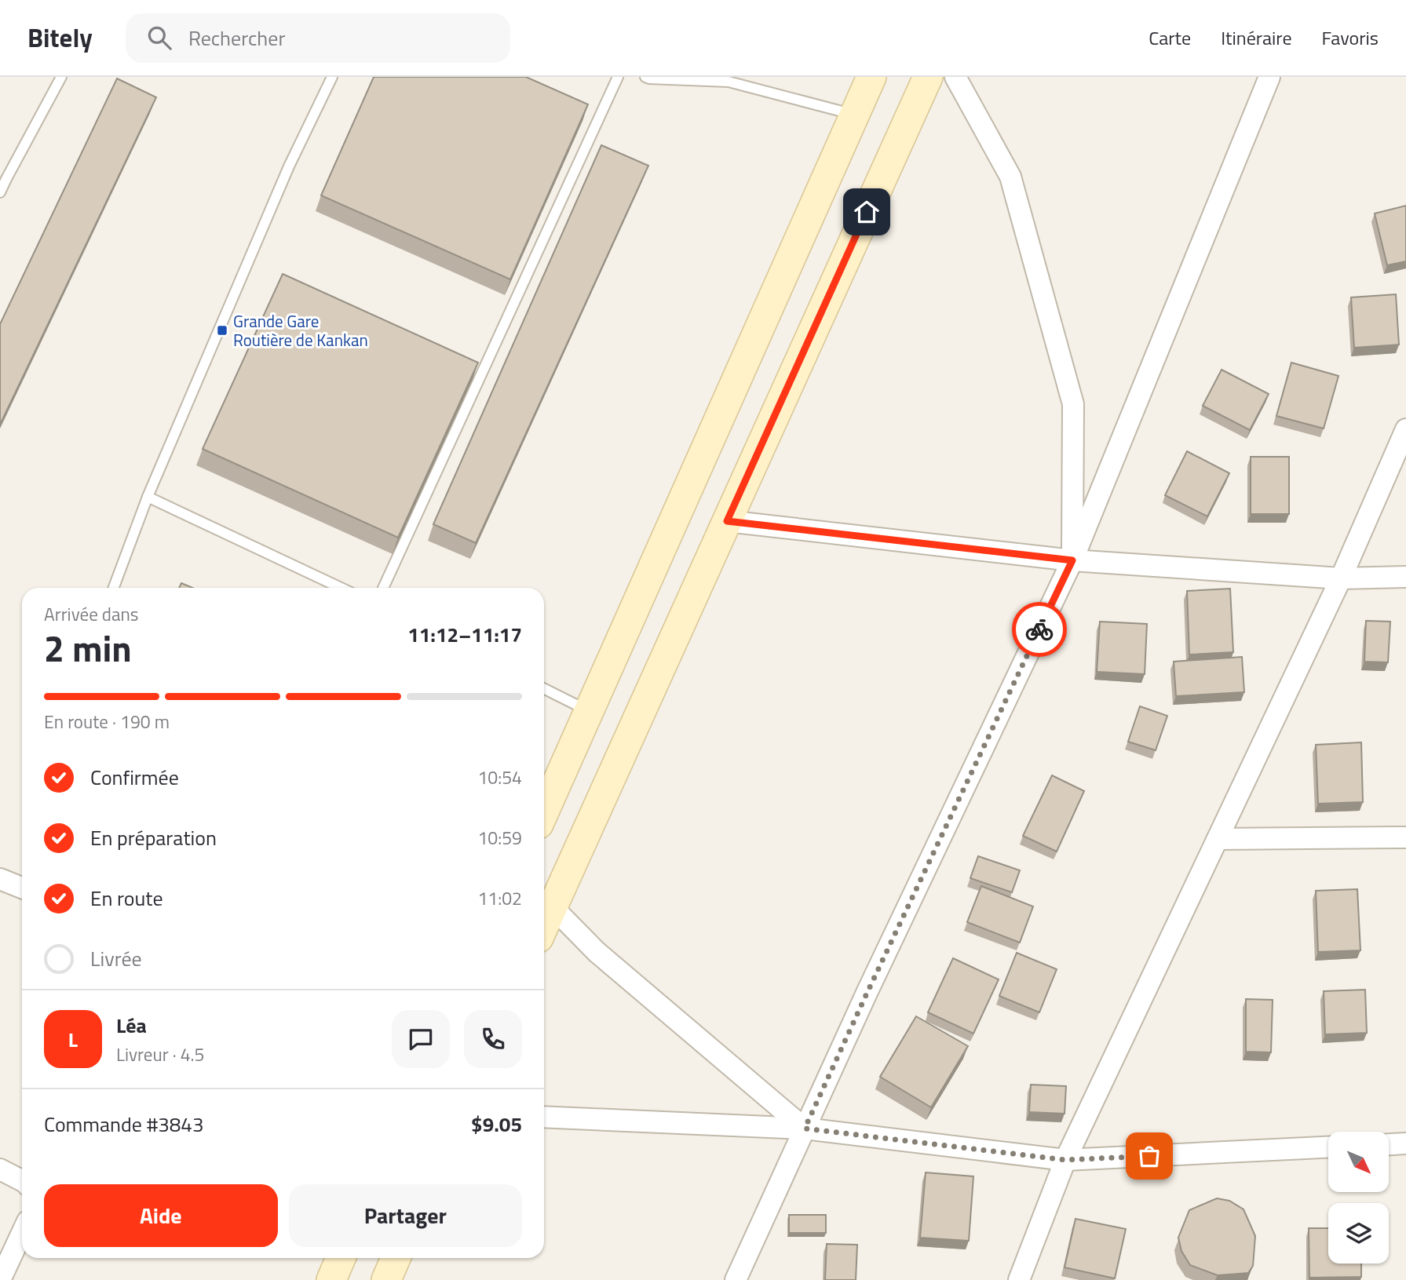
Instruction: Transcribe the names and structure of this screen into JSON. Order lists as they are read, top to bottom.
{
  "places": {
    "transit": ["Grande Gare Routière de Kankan"]
  },
  "north": "bottom right",
  "page": {
    "header": "Bitely",
    "search": "Rechercher",
    "nav": ["Carte", "Itinéraire", "Favoris"],
    "heading": ["2 min", "Arrivée dans", "11:12–11:17"],
    "panel": [
      "Léa",
      "Livreur · 4.5",
      "Commande #3843",
      "$9.05"
    ],
    "bar": "En route · 190 m",
    "list": [
      ["Confirmée", "10:54"],
      ["En préparation", "10:59"],
      ["En route", "11:02"],
      "Livrée"
    ],
    "round": "L",
    "buttons": ["Aide", "Partager"]
  }
}
